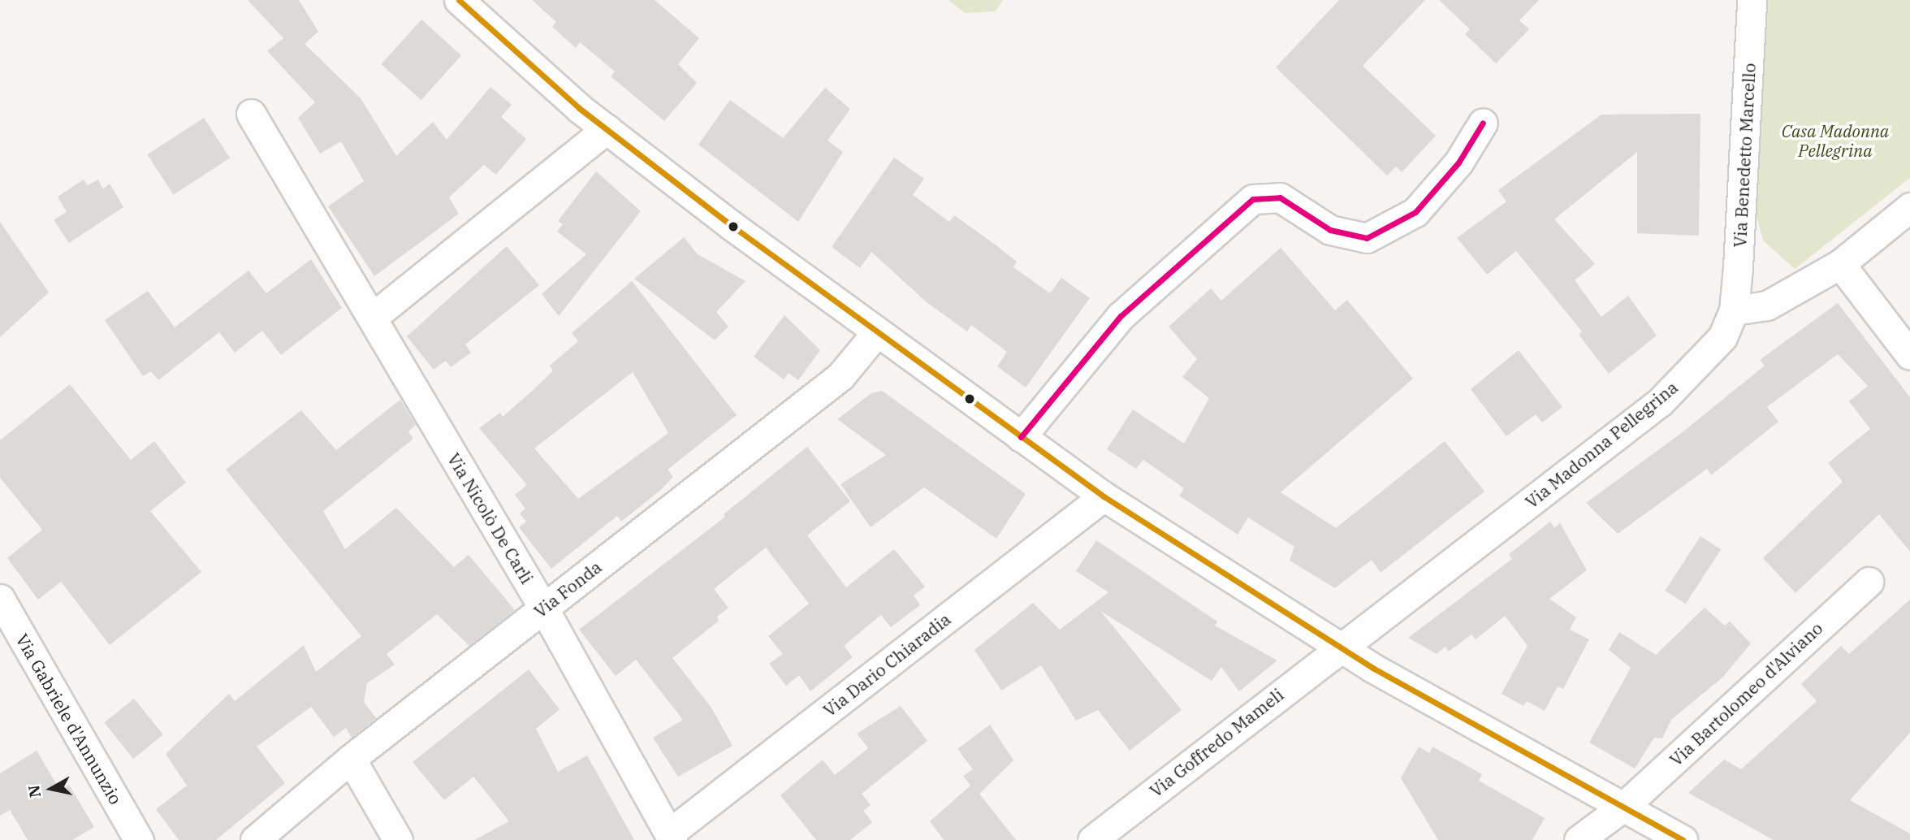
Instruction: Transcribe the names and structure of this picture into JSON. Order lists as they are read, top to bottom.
{
  "streets": {
    "street": [
      "Via Benedetto Marcello",
      "Via Madonna Pellegrina",
      "Via Nicolò De Carli",
      "Via Fonda",
      "Via Dario Chiaradia",
      "Via Bartolomeo d'Alviano",
      "Via Gabriele d'Annunzio",
      "Via Goffredo Mameli"
    ]
  },
  "crossings": [
    ["Via Benedetto Marcello", "Via Madonna Pellegrina"],
    ["Via Madonna Pellegrina", "Via Goffredo Mameli"],
    ["Via Nicolò De Carli", "Via Fonda"],
    ["Via Nicolò De Carli", "Via Dario Chiaradia"]
  ],
  "parks": ["Casa Madonna Pellegrina"],
  "north": "left"
}
